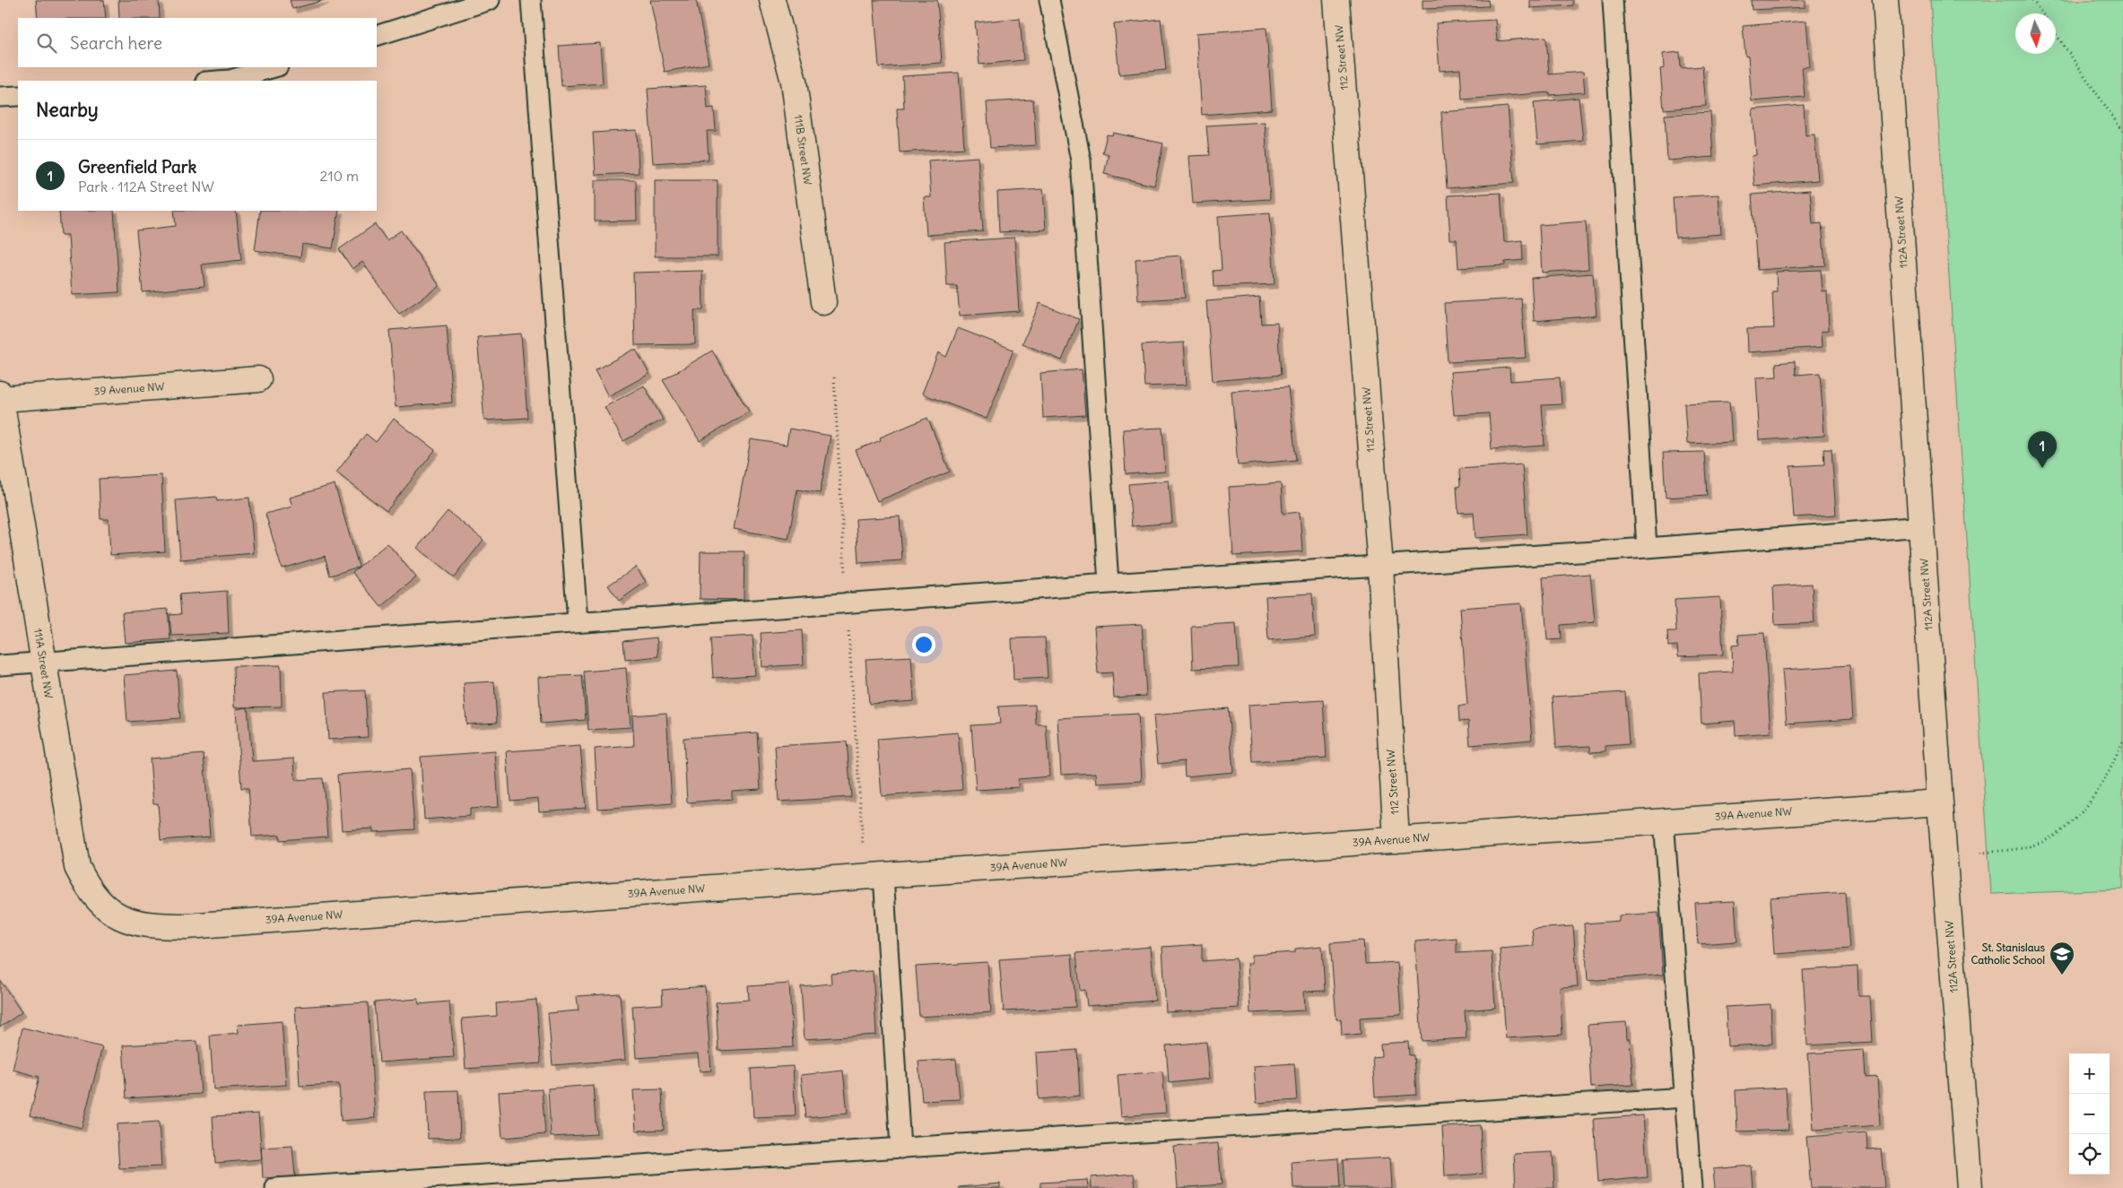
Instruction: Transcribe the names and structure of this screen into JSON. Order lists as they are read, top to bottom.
{
  "streets": {
    "street": [
      "112 Street NW",
      "111B Street NW",
      "112A Street NW",
      "39 Avenue NW",
      "111A Street NW",
      "39A Avenue NW"
    ]
  },
  "crossings": [
    ["112 Street NW", "39A Avenue NW"],
    ["112A Street NW", "39A Avenue NW"],
    ["39 Avenue NW", "111A Street NW"],
    ["111A Street NW", "39A Avenue NW"]
  ],
  "places": {
    "school or university": ["St. Stanislaus Catholic School"]
  },
  "north": "bottom",
  "page": {
    "search": "Search here",
    "heading": "Nearby",
    "list": [
      {
        "mark": "1",
        "name": "Greenfield Park",
        "note": "Park · 112A Street NW",
        "value": "210 m"
      }
    ],
    "pins": "1",
    "map_buttons": ["+", "−"]
  }
}
